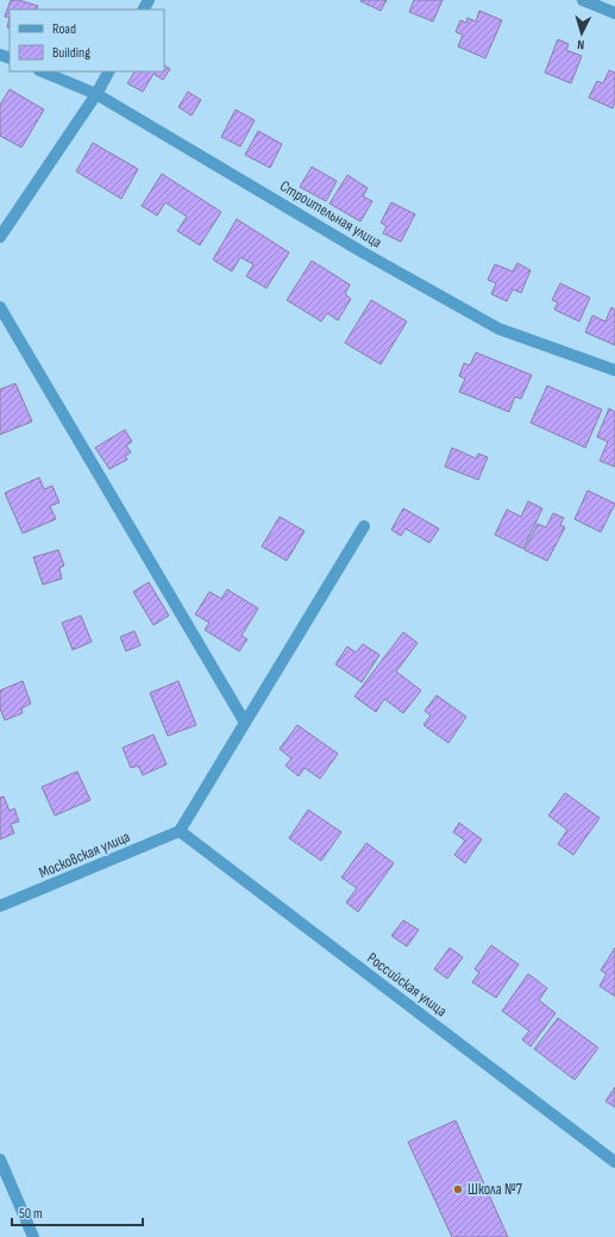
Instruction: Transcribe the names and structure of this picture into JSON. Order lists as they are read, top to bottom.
{
  "streets": {
    "street": ["Строительная улица", "Московская улица", "Российская улица"]
  },
  "crossings": [
    ["Московская улица", "Российская улица"]
  ],
  "places": ["Школа №7"],
  "legend": ["Road", "Building"],
  "scale_bar": "50 m",
  "north": "bottom"
}
